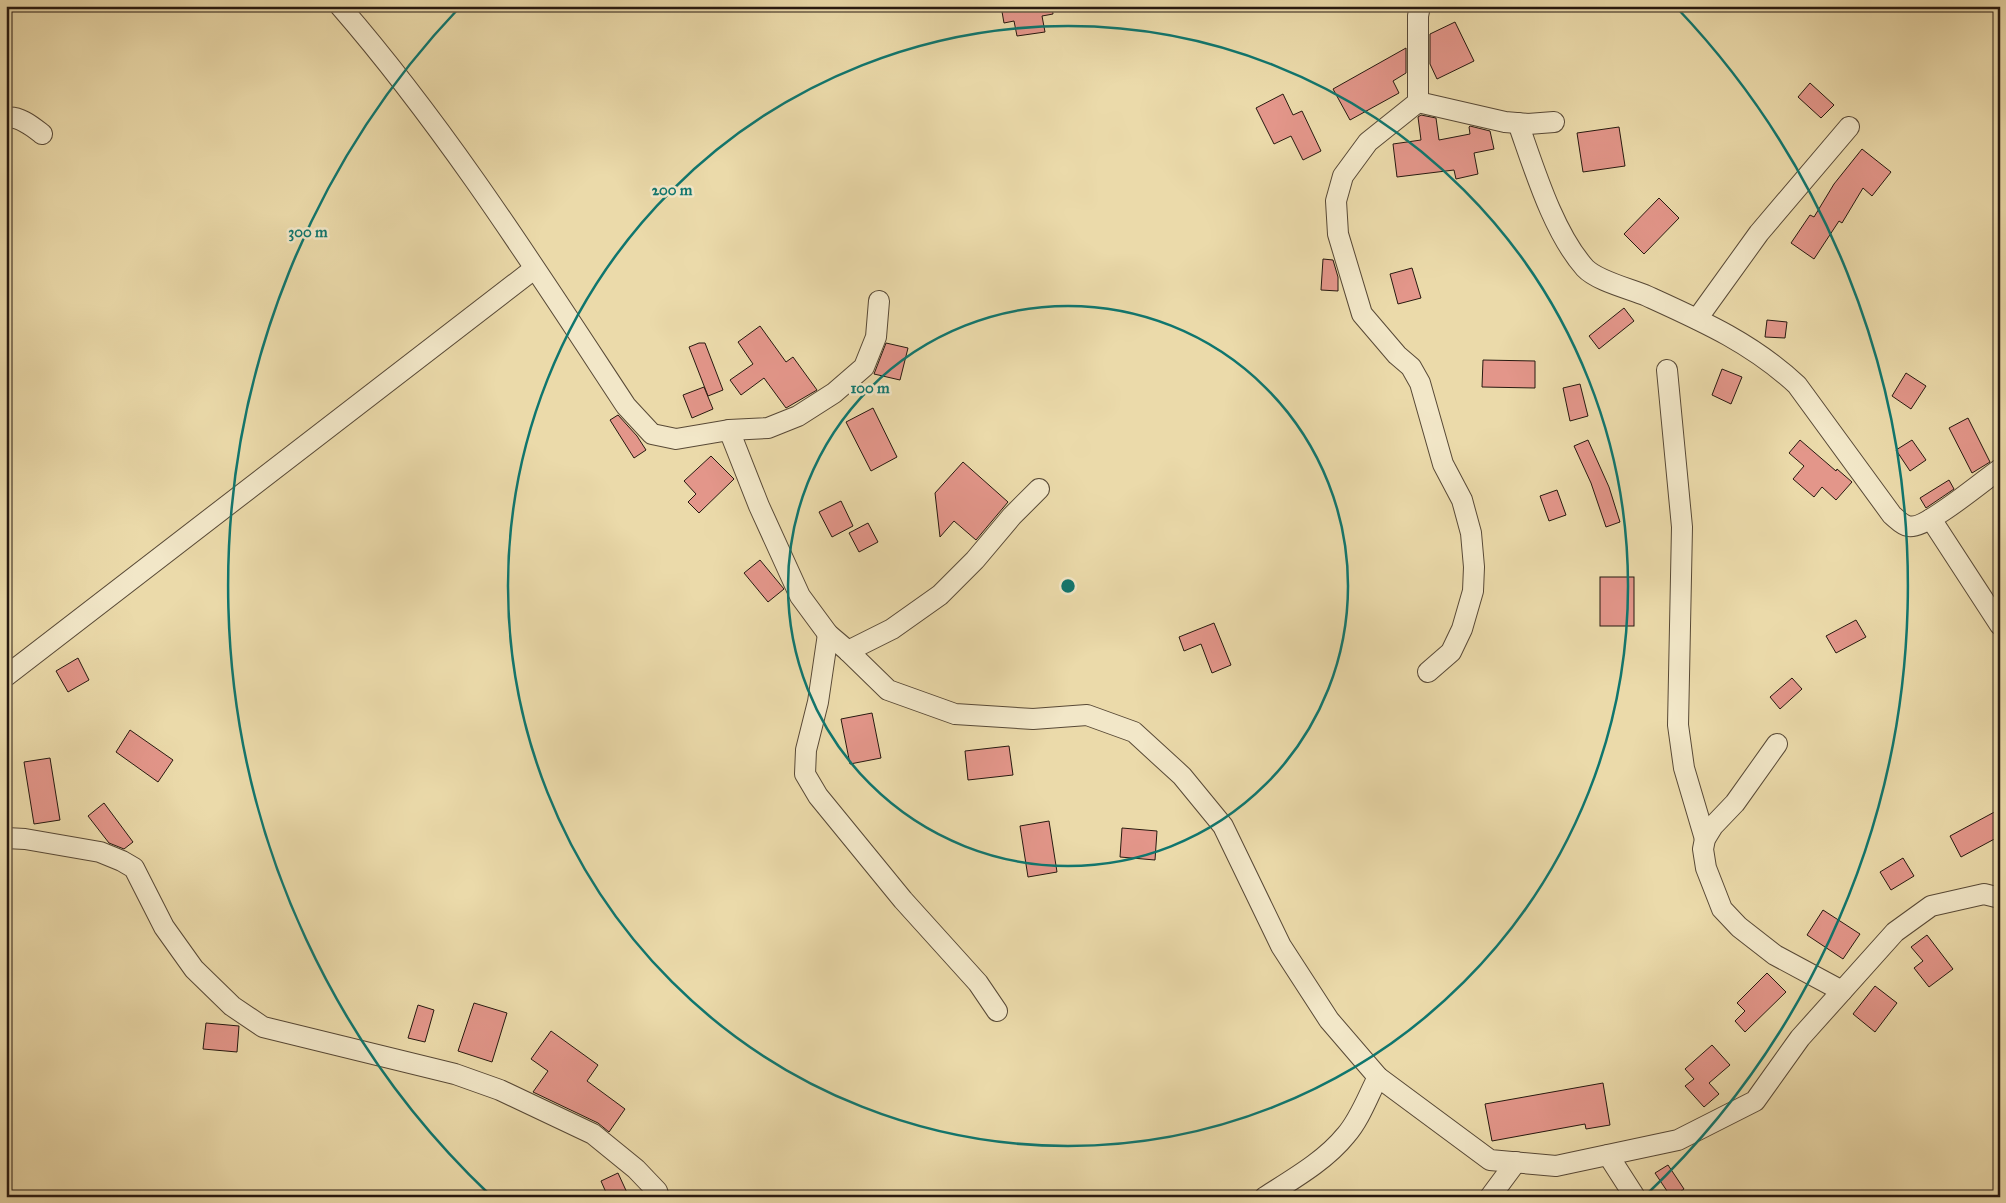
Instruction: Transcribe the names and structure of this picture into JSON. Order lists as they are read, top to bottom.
{
  "rings": ["200 m", "300 m", "100 m"]
}
